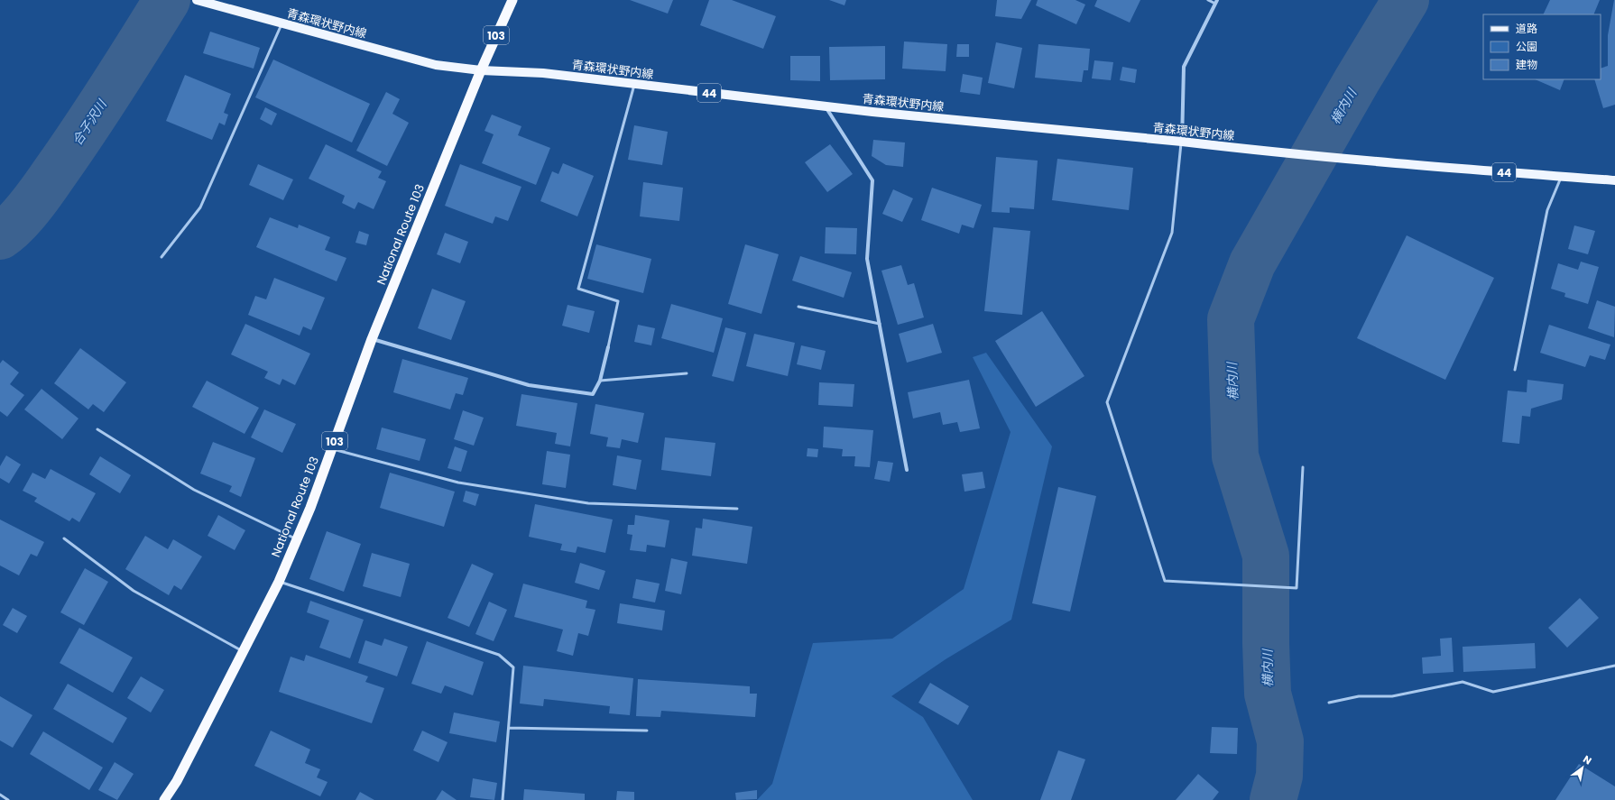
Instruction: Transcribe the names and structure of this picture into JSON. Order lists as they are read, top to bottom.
{
  "streets": {
    "highway": ["103", "National Route 103"],
    "main road": ["青森環状野内線", "44"]
  },
  "crossings": [
    ["青森環状野内線", "103"],
    ["青森環状野内線", "National Route 103"],
    ["103", "National Route 103"]
  ],
  "water": ["横内川", "合子沢川"],
  "legend": ["道路", "公園", "建物"],
  "north": "top right"
}
